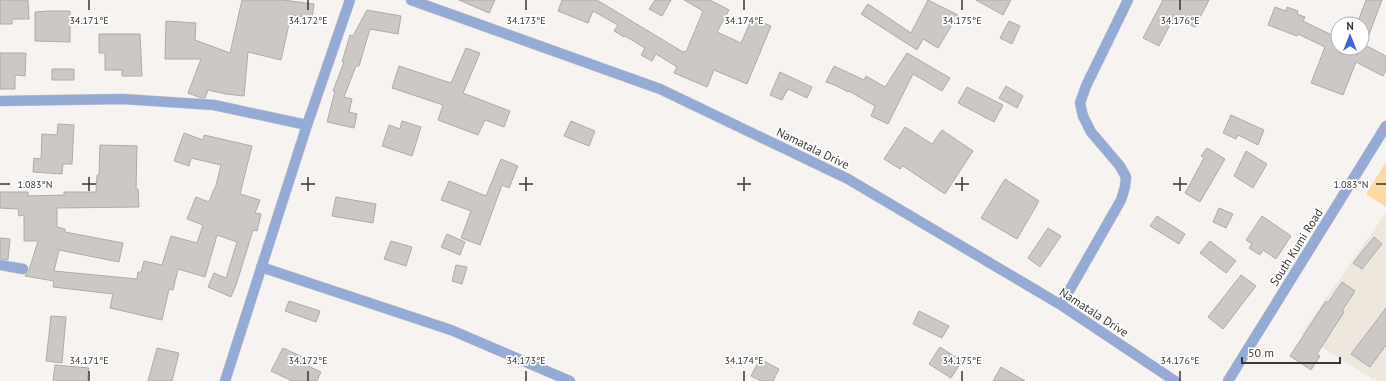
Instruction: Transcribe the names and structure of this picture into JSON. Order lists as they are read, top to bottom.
{
  "streets": {
    "street": ["Namatala Drive", "South Kumi Road"]
  },
  "scale_bar": "50 m",
  "north": "top",
  "coordinates": [
    "34.171°E",
    "34.172°E",
    "34.173°E",
    "34.174°E",
    "34.175°E",
    "34.176°E",
    "1.083°N"
  ]
}
